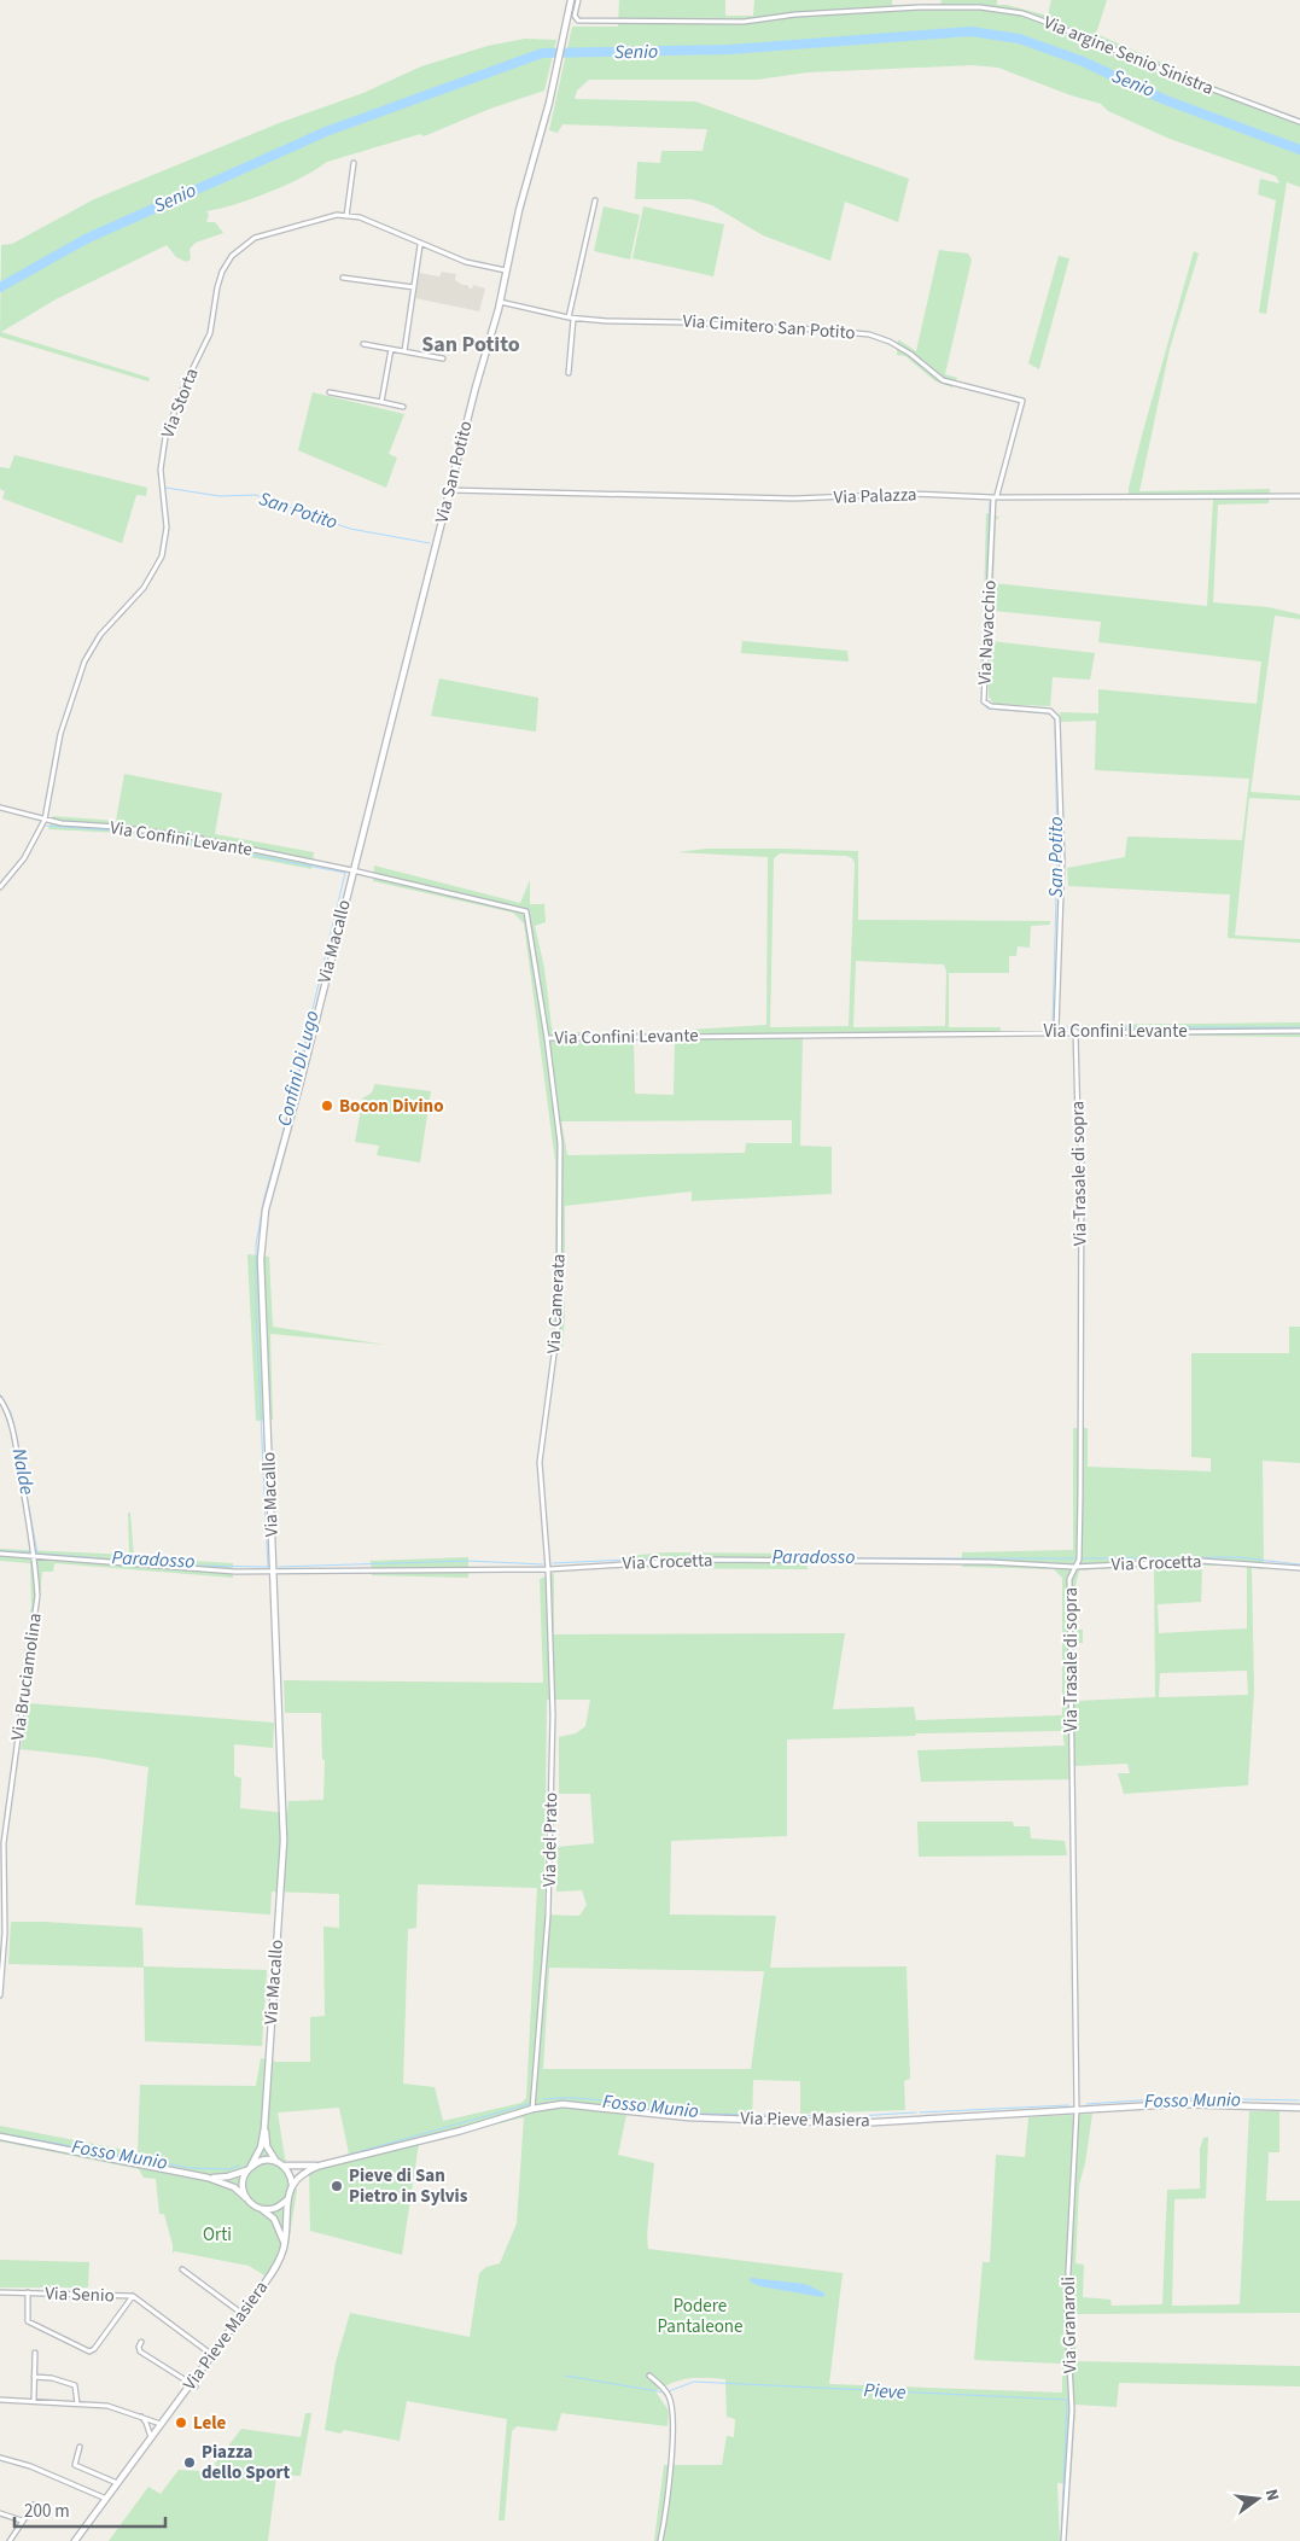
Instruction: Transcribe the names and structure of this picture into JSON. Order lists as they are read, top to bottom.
{
  "streets": {
    "street": [
      "Via argine Senio Sinistra",
      "Via Cimitero San Potito",
      "Via Storta",
      "Via San Potito",
      "Via Palazza",
      "Via Navacchio",
      "Via Confini Levante",
      "Via Macallo",
      "Via Trasale di sopra",
      "Via Camerata",
      "Via Crocetta",
      "Via Bruciamolina",
      "Via del Prato",
      "Via Pieve Masiera",
      "Via Senio",
      "Via Granaroli"
    ]
  },
  "crossings": [
    ["Via Cimitero San Potito", "Via San Potito"],
    ["Via Cimitero San Potito", "Via Navacchio"],
    ["Via Storta", "Via San Potito"],
    ["Via Storta", "Via Confini Levante"],
    ["Via San Potito", "Via Palazza"],
    ["Via San Potito", "Via Confini Levante"],
    ["Via San Potito", "Via Macallo"],
    ["Via Palazza", "Via Navacchio"],
    ["Via Navacchio", "Via Confini Levante"],
    ["Via Confini Levante", "Via Macallo"],
    ["Via Confini Levante", "Via Trasale di sopra"],
    ["Via Confini Levante", "Via Camerata"],
    ["Via Macallo", "Via Crocetta"],
    ["Via Macallo", "Via Pieve Masiera"],
    ["Via Trasale di sopra", "Via Crocetta"],
    ["Via Trasale di sopra", "Via Pieve Masiera"],
    ["Via Trasale di sopra", "Via Granaroli"],
    ["Via Camerata", "Via Crocetta"],
    ["Via Camerata", "Via del Prato"],
    ["Via Crocetta", "Via Bruciamolina"],
    ["Via Crocetta", "Via del Prato"],
    ["Via del Prato", "Via Pieve Masiera"],
    ["Via Pieve Masiera", "Via Senio"],
    ["Via Pieve Masiera", "Via Granaroli"]
  ],
  "districts": ["San Potito"],
  "water": [
    "Senio",
    "San Potito",
    "Confini Di Lugo",
    "Nalde",
    "Paradosso",
    "Fosso Munio",
    "Pieve"
  ],
  "parks": ["Orti", "Podere Pantaleone"],
  "places": [
    "Bocon Divino",
    "Pieve di San Pietro in Sylvis",
    "Lele",
    "Piazza dello Sport"
  ],
  "scale_bar": "200 m",
  "north": "right"
}
